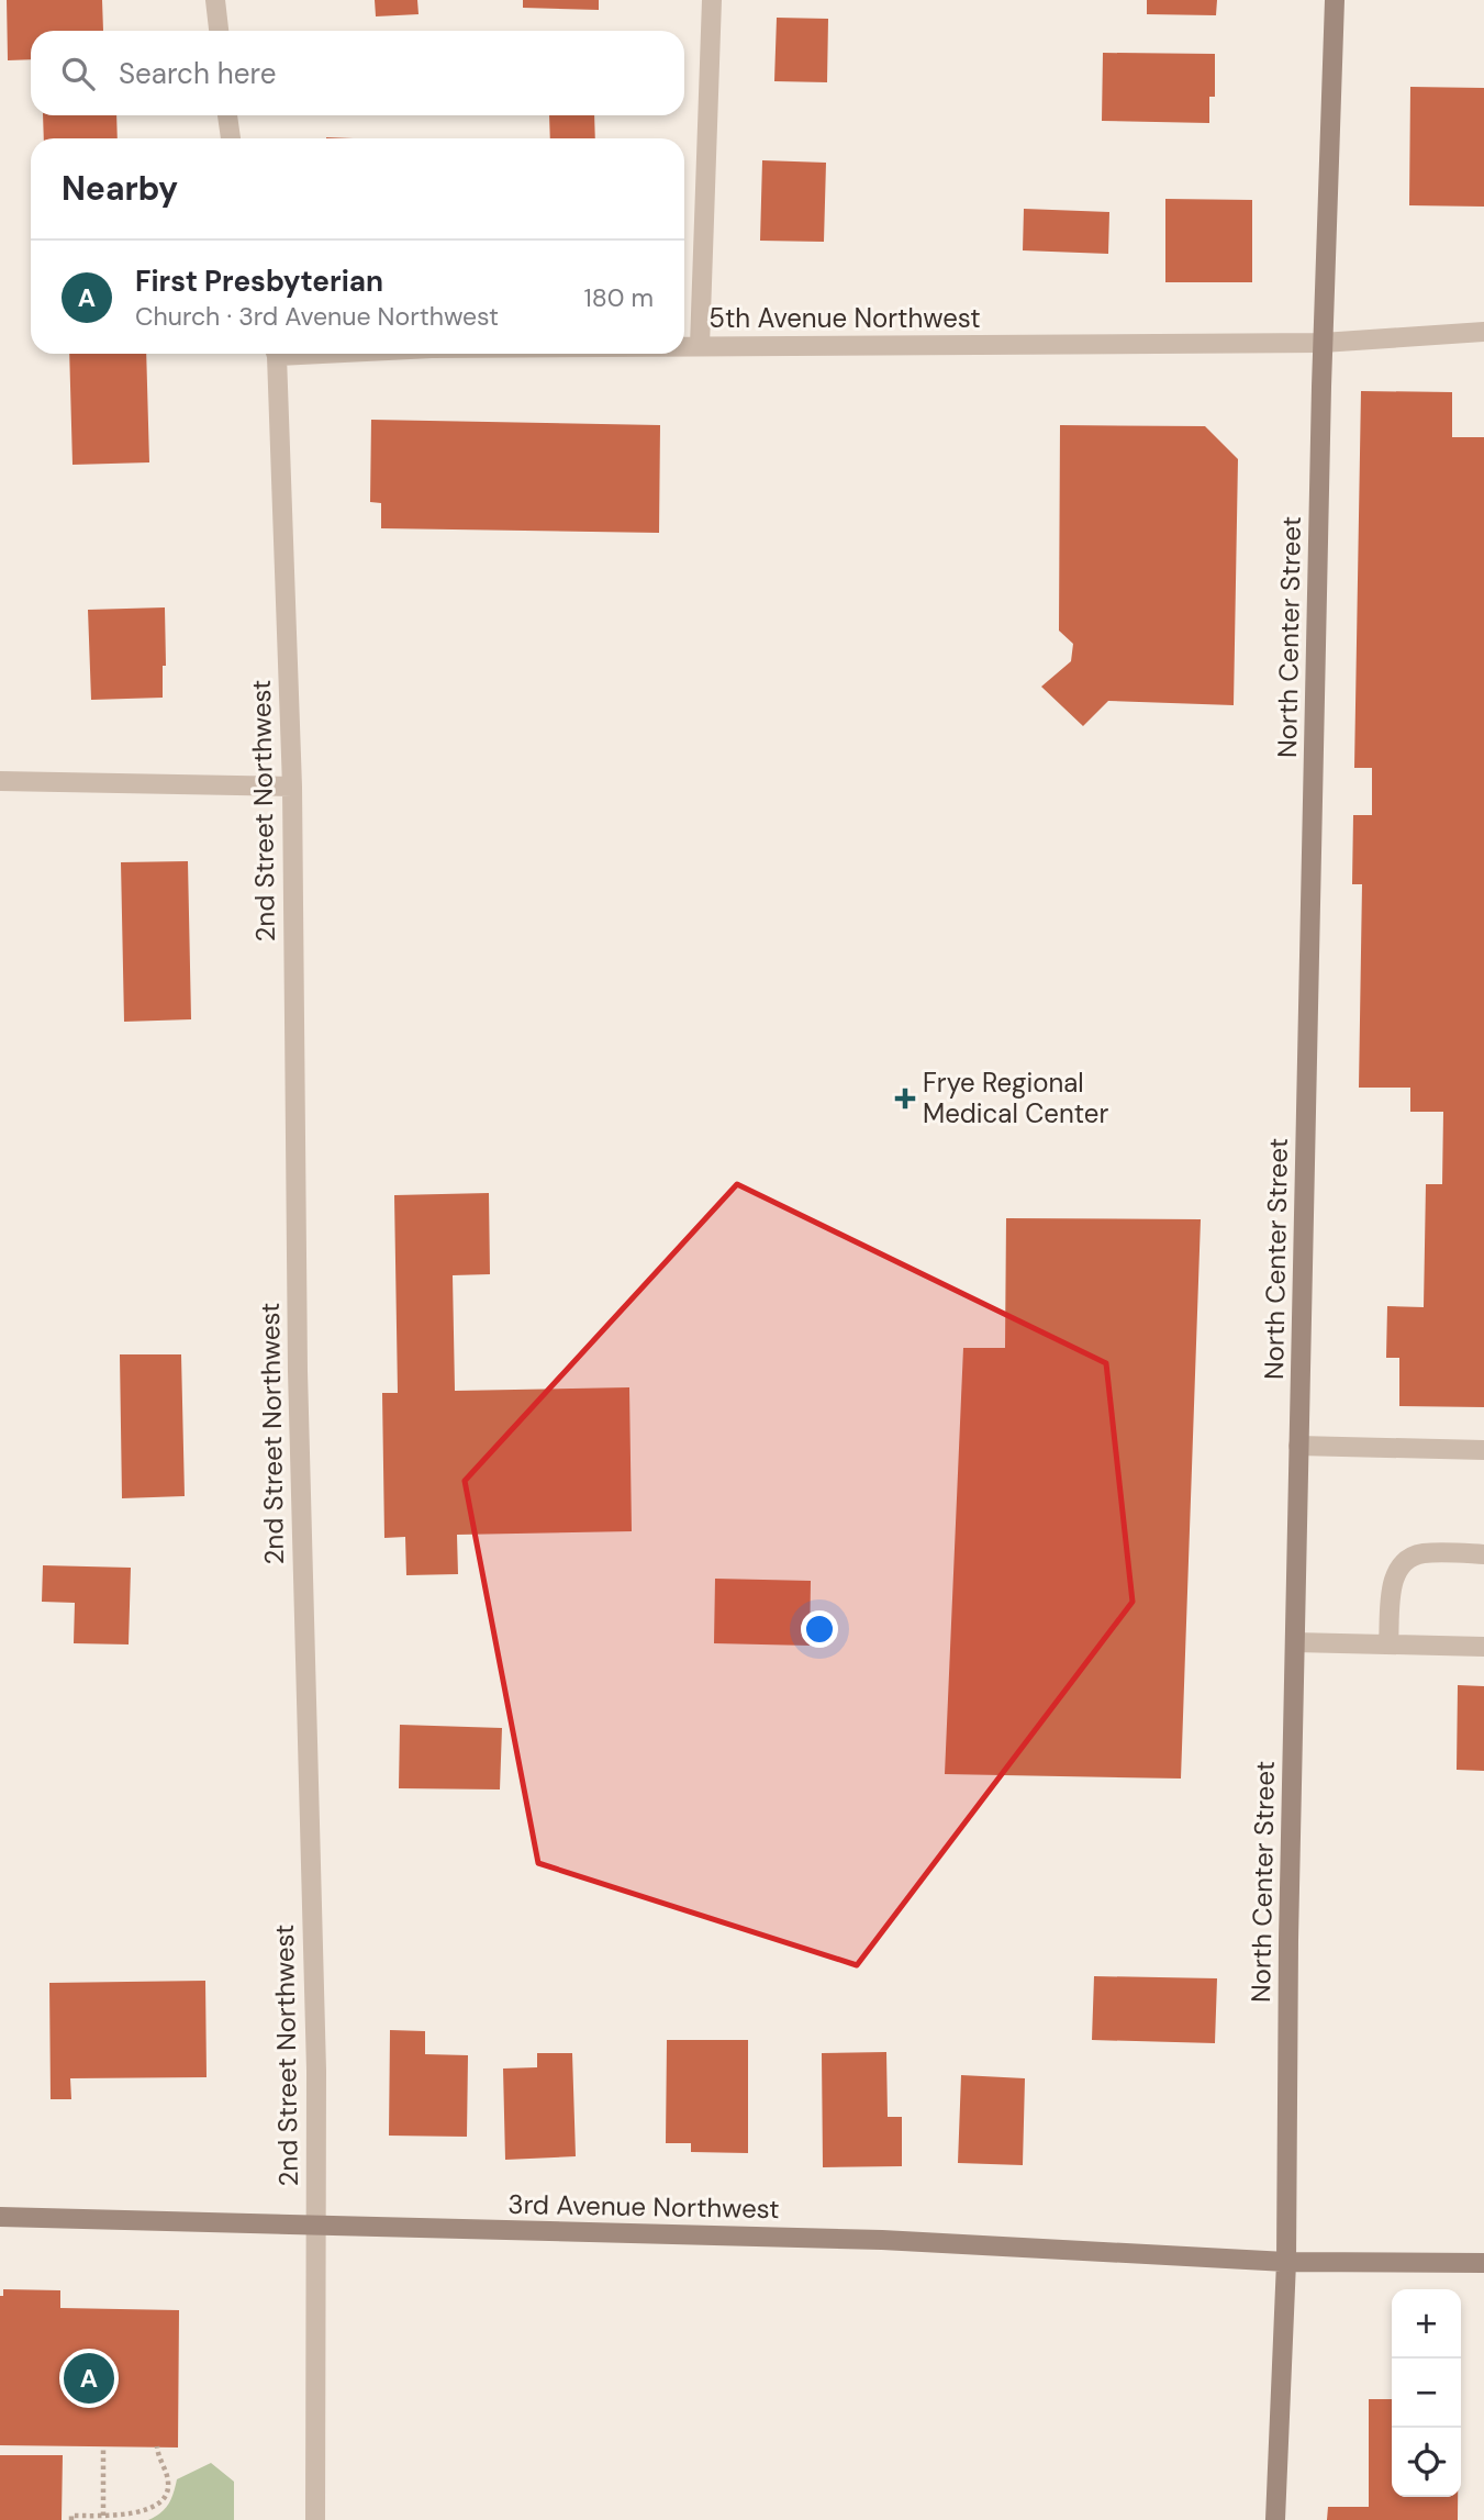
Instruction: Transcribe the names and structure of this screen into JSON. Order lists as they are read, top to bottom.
{
  "streets": {
    "street": [
      "5th Avenue Northwest",
      "North Center Street",
      "2nd Street Northwest",
      "3rd Avenue Northwest"
    ]
  },
  "crossings": [
    ["5th Avenue Northwest", "North Center Street"],
    ["North Center Street", "3rd Avenue Northwest"],
    ["2nd Street Northwest", "3rd Avenue Northwest"]
  ],
  "places": {
    "health": ["Frye Regional Medical Center"]
  },
  "page": {
    "search": "Search here",
    "heading": "Nearby",
    "list": [
      {
        "mark": "A",
        "name": "First Presbyterian",
        "note": "Church · 3rd Avenue Northwest",
        "value": "180 m"
      }
    ],
    "map_buttons": ["+", "−"],
    "pins": "A"
  }
}
